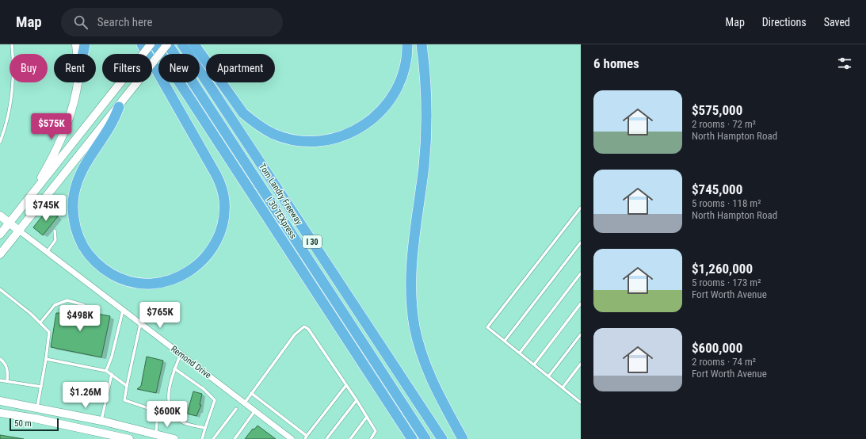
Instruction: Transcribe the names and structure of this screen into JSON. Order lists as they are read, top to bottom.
{
  "streets": {
    "highway": ["Tom Landry Freeway", "I 30 TEXpress", "I 30"],
    "main road": ["Remond Drive"]
  },
  "scale_bar": "50 m",
  "page": {
    "header": "Map",
    "search": "Search here",
    "nav": ["Map", "Directions", "Saved"],
    "heading": "6 homes",
    "chip": [
      "Buy",
      "Rent",
      "Filters",
      "New",
      "Apartment"
    ],
    "list": [
      {
        "name": "$575,000",
        "note": "2 rooms · 72 m² · North Hampton Road"
      },
      {
        "name": "$745,000",
        "note": "5 rooms · 118 m² · North Hampton Road"
      },
      {
        "name": "$1,260,000",
        "note": "5 rooms · 173 m² · Fort Worth Avenue"
      },
      {
        "name": "$600,000",
        "note": "2 rooms · 74 m² · Fort Worth Avenue"
      }
    ],
    "price": [
      "$575K",
      "$745K",
      "$765K",
      "$498K",
      "$1.26M",
      "$600K"
    ],
    "scale": "50 m"
  }
}
